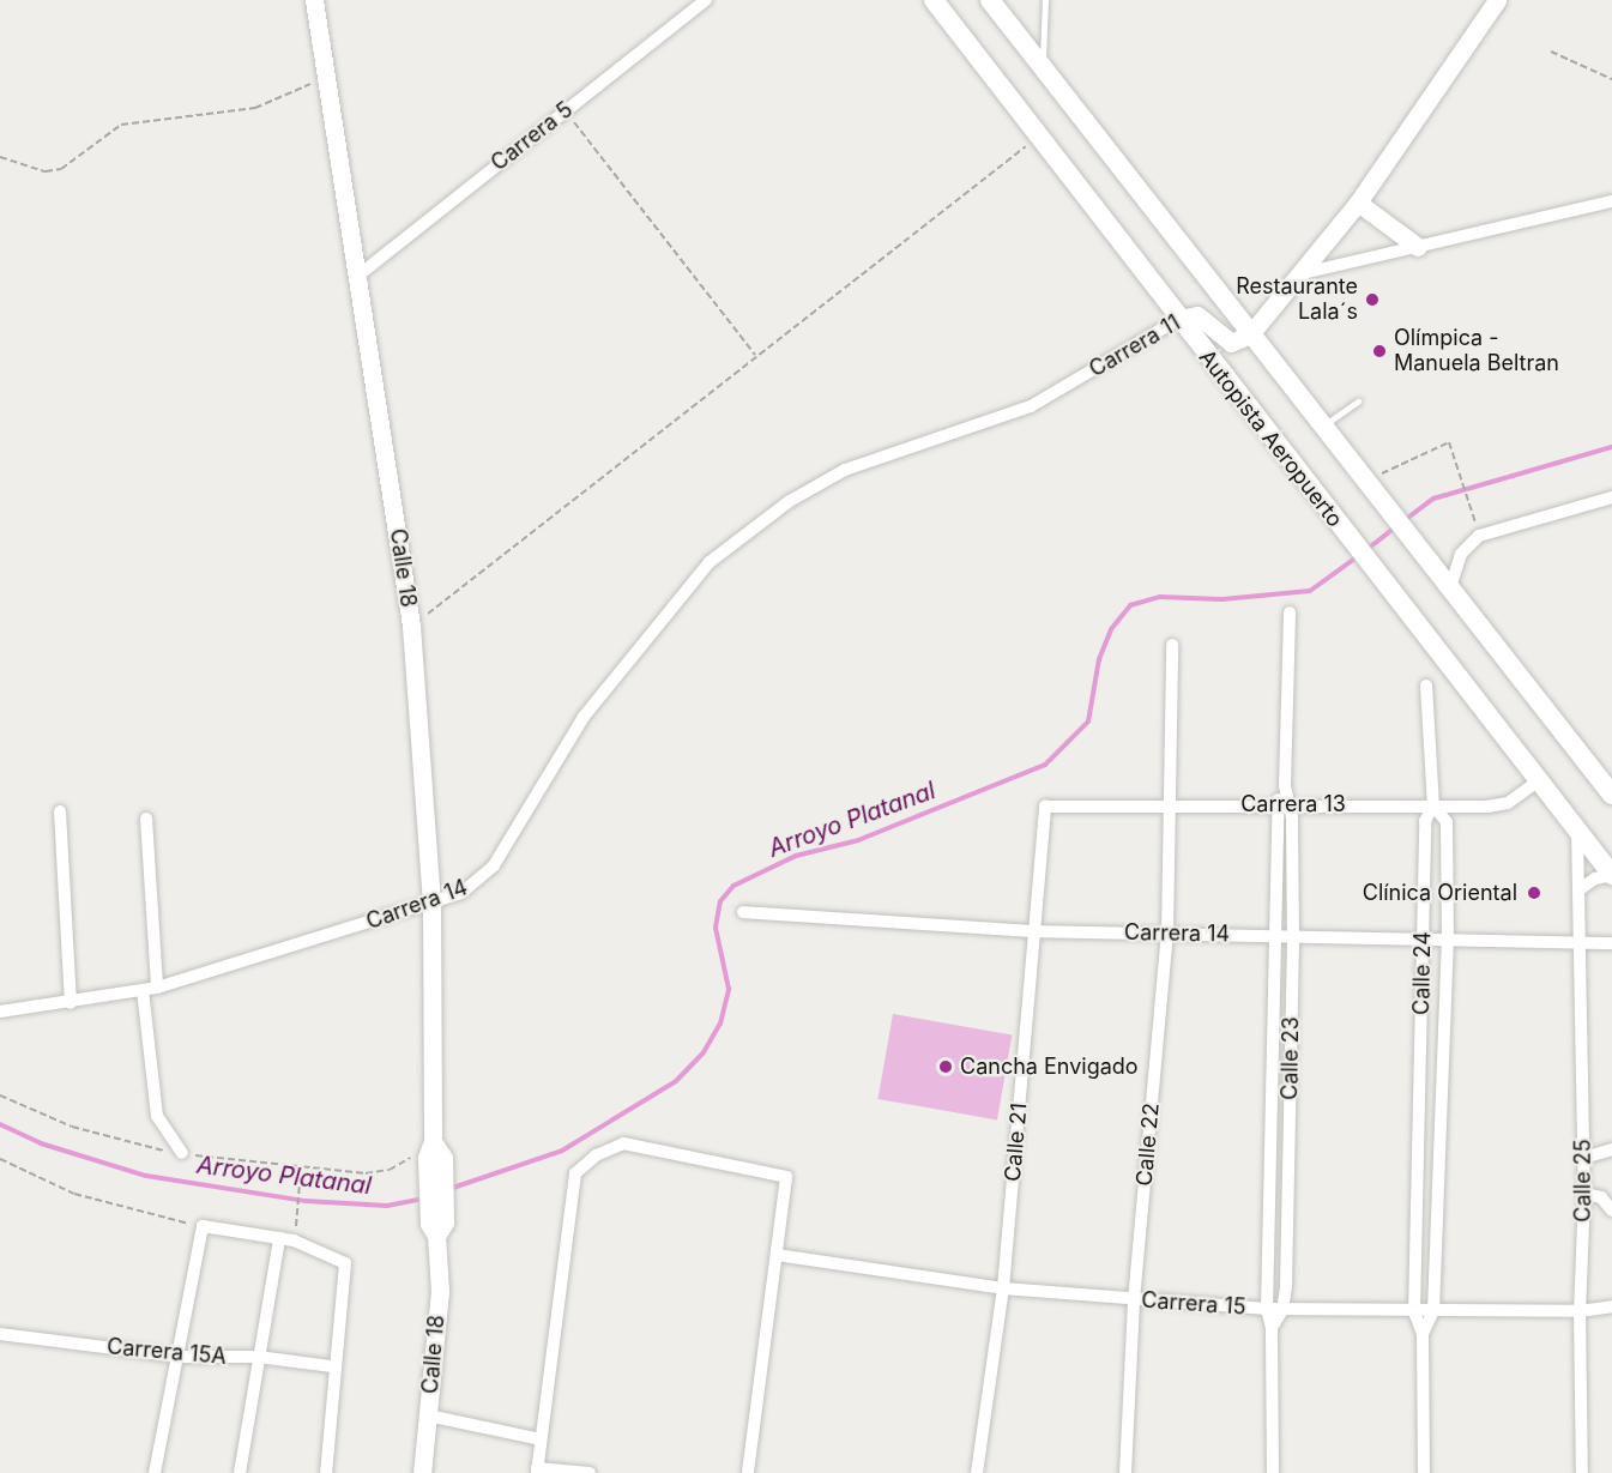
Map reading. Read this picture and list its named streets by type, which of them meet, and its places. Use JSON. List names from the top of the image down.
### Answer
{
  "streets": {
    "highway": ["Autopista Aeropuerto"],
    "main road": ["Carrera 11", "Calle 18"],
    "street": [
      "Carrera 5",
      "Carrera 13",
      "Carrera 14",
      "Calle 24",
      "Calle 23",
      "Calle 21",
      "Calle 22",
      "Calle 25",
      "Carrera 15",
      "Carrera 15A"
    ]
  },
  "crossings": [
    ["Carrera 5", "Calle 18"],
    ["Carrera 11", "Autopista Aeropuerto"],
    ["Carrera 11", "Carrera 14"],
    ["Autopista Aeropuerto", "Carrera 13"],
    ["Autopista Aeropuerto", "Calle 25"],
    ["Calle 18", "Carrera 14"],
    ["Carrera 13", "Calle 24"],
    ["Carrera 13", "Calle 23"],
    ["Carrera 13", "Calle 21"],
    ["Carrera 13", "Calle 22"],
    ["Carrera 14", "Calle 24"],
    ["Carrera 14", "Calle 23"],
    ["Carrera 14", "Calle 21"],
    ["Carrera 14", "Calle 22"],
    ["Carrera 14", "Calle 25"],
    ["Calle 24", "Carrera 15"],
    ["Calle 23", "Carrera 15"],
    ["Calle 21", "Carrera 15"],
    ["Calle 22", "Carrera 15"],
    ["Calle 25", "Carrera 15"]
  ],
  "water": ["Arroyo Platanal"],
  "places": [
    "Restaurante Lala´s",
    "Olímpica - Manuela Beltran",
    "Clínica Oriental",
    "Cancha Envigado"
  ]
}
